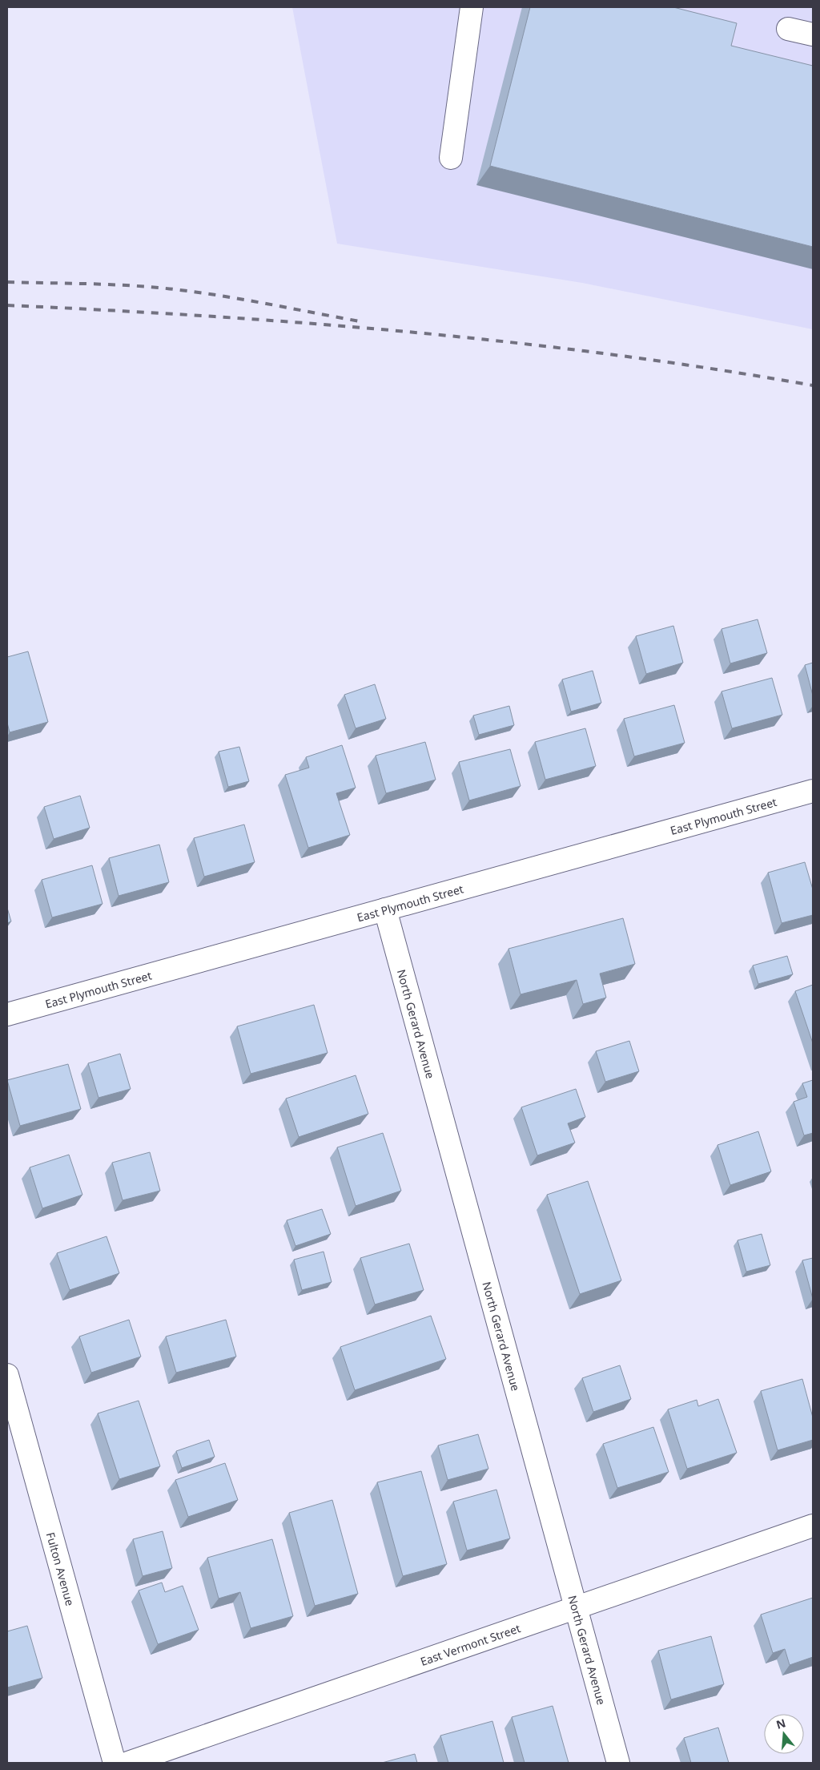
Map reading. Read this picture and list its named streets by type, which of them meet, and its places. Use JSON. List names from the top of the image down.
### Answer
{
  "streets": {
    "street": [
      "East Plymouth Street",
      "North Gerard Avenue",
      "Fulton Avenue",
      "East Vermont Street"
    ]
  },
  "crossings": [
    ["East Plymouth Street", "North Gerard Avenue"],
    ["North Gerard Avenue", "East Vermont Street"]
  ],
  "north": "top"
}
